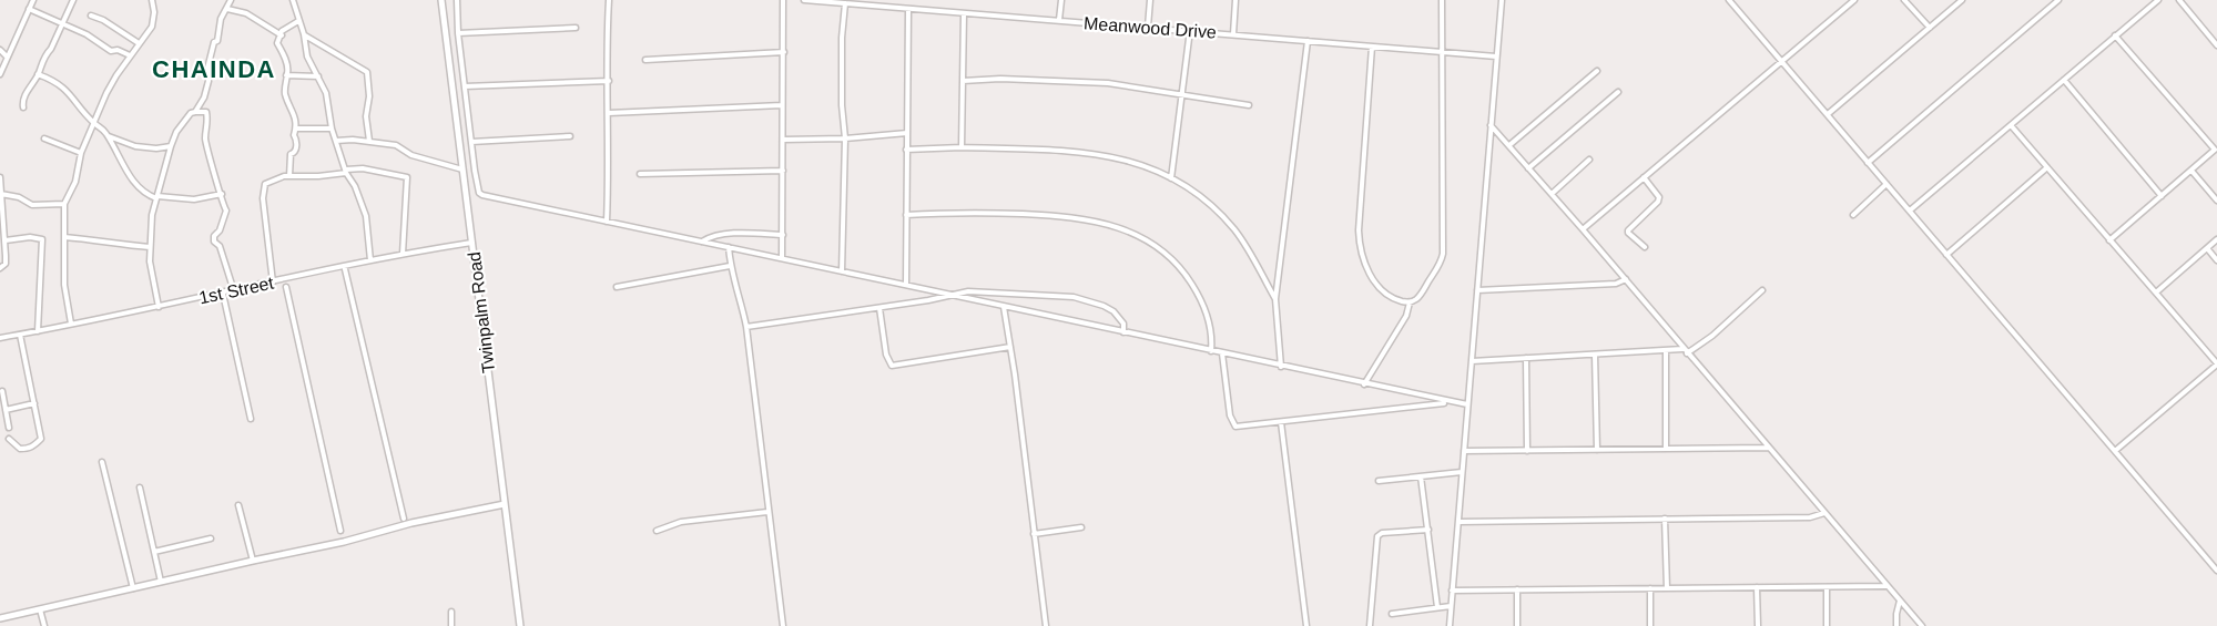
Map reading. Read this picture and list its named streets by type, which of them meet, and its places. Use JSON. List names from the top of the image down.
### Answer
{
  "streets": {
    "main road": ["Twinpalm Road"],
    "street": ["Meanwood Drive", "1st Street"]
  },
  "crossings": [
    ["1st Street", "Twinpalm Road"]
  ],
  "districts": ["CHAINDA"]
}
